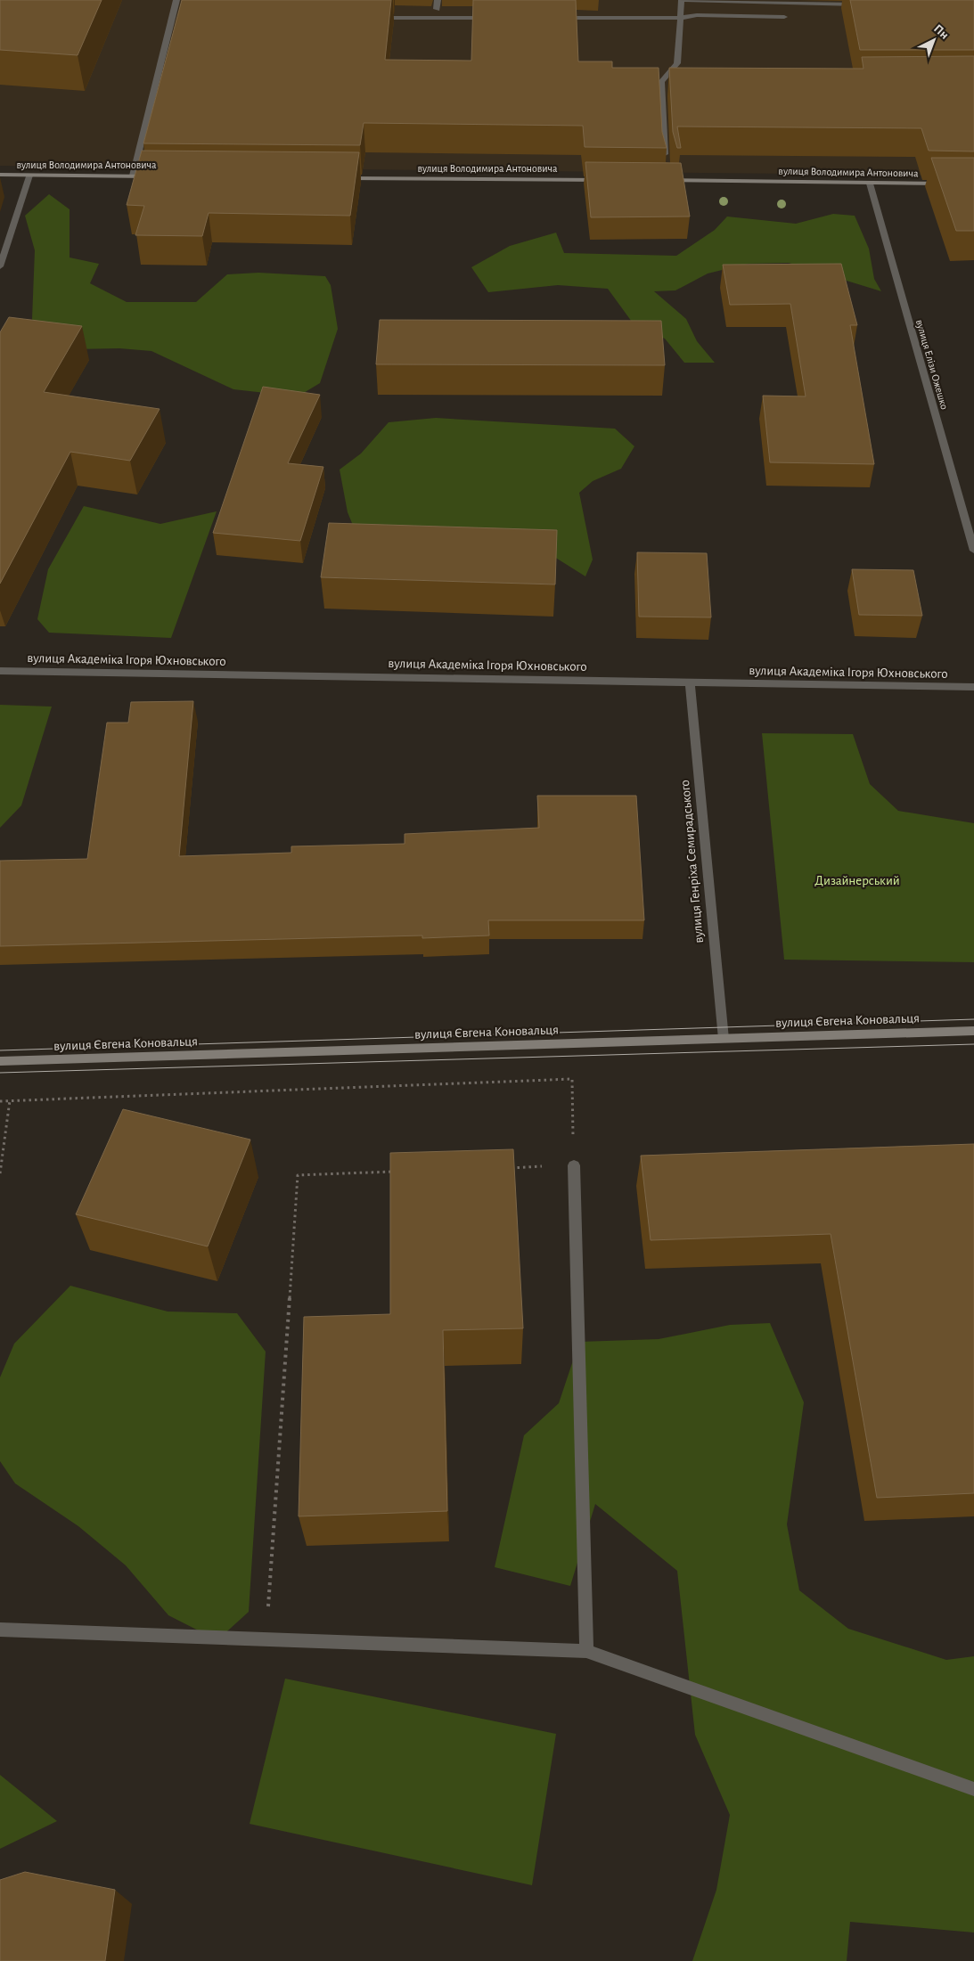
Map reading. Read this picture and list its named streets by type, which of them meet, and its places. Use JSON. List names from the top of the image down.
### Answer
{
  "streets": {
    "main road": ["вулиця Володимира Антоновича", "вулиця Євгена Коновальця"],
    "street": ["вулиця Елізи Ожешко", "вулиця Академіка Ігоря Юхновського", "вулиця Генріха Семирадського"]
  },
  "crossings": [
    ["вулиця Володимира Антоновича", "вулиця Елізи Ожешко"],
    ["вулиця Академіка Ігоря Юхновського", "вулиця Генріха Семирадського"],
    ["вулиця Генріха Семирадського", "вулиця Євгена Коновальця"]
  ],
  "parks": ["Дизайнерський"],
  "north": "top right"
}
